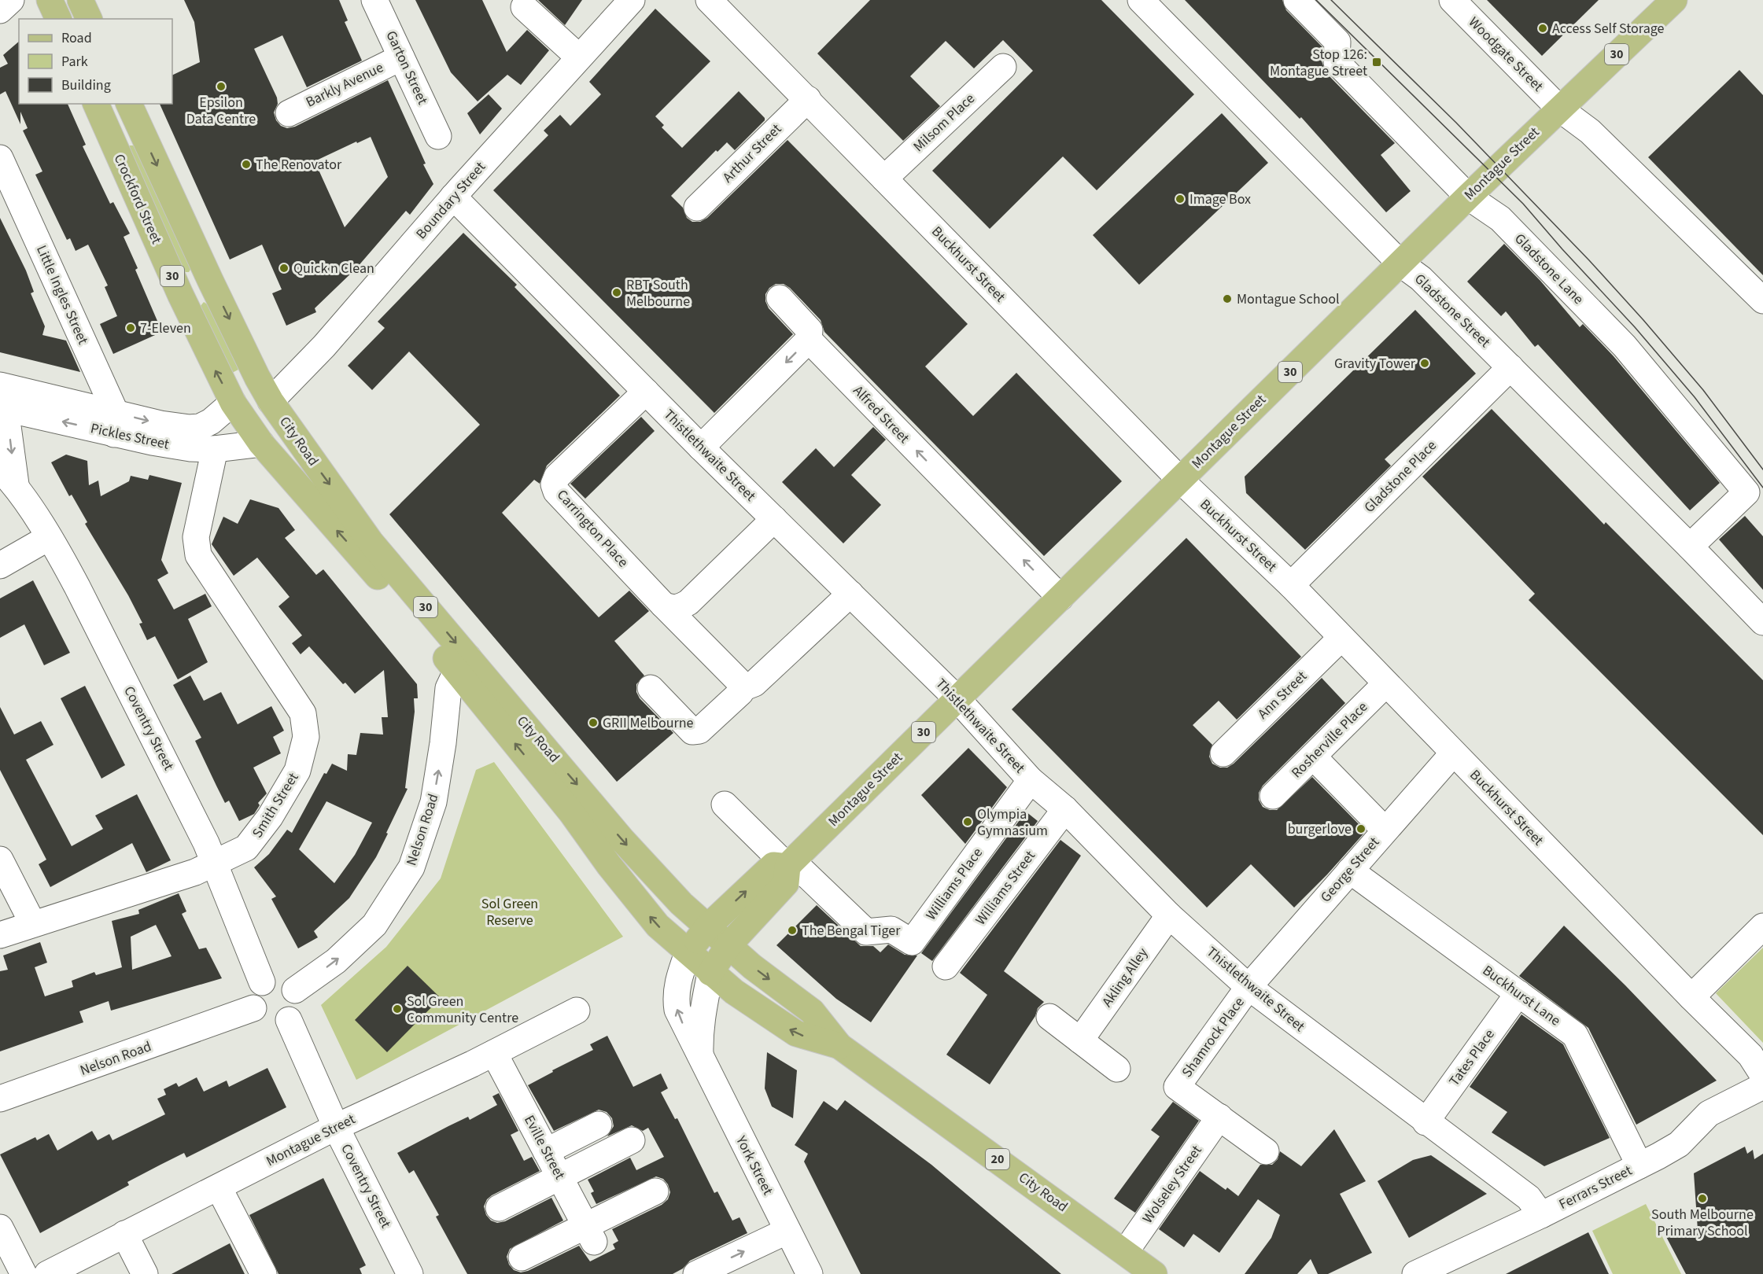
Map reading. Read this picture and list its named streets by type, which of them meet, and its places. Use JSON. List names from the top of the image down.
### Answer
{
  "streets": {
    "main road": [
      "30",
      "Montague Street",
      "Crockford Street",
      "City Road",
      "20"
    ],
    "street": [
      "Woodgate Street",
      "Garton Street",
      "Barkly Avenue",
      "Milsom Place",
      "Arthur Street",
      "Boundary Street",
      "Buckhurst Street",
      "Gladstone Lane",
      "Little Ingles Street",
      "Gladstone Street",
      "Alfred Street",
      "Pickles Street",
      "Thistlethwaite Street",
      "Gladstone Place",
      "Carrington Place",
      "Ann Street",
      "Coventry Street",
      "Rosherville Place",
      "Smith Street",
      "Nelson Road",
      "George Street",
      "Williams Place",
      "Williams Street",
      "Akling Alley",
      "Buckhurst Lane",
      "Shamrock Place",
      "Tates Place",
      "Eville Street",
      "York Street",
      "Wolseley Street",
      "Ferrars Street"
    ]
  },
  "crossings": [
    ["Woodgate Street", "Montague Street"],
    ["30", "Boundary Street"],
    ["30", "City Road"],
    ["Garton Street", "Barkly Avenue"],
    ["Milsom Place", "Buckhurst Street"],
    ["Arthur Street", "Buckhurst Street"],
    ["Montague Street", "Buckhurst Street"],
    ["Montague Street", "Gladstone Lane"],
    ["Montague Street", "Gladstone Street"],
    ["Montague Street", "Alfred Street"],
    ["Montague Street", "City Road"],
    ["Montague Street", "Thistlethwaite Street"],
    ["Montague Street", "Coventry Street"],
    ["Montague Street", "Williams Place"],
    ["Montague Street", "Eville Street"],
    ["Montague Street", "York Street"],
    ["Crockford Street", "Pickles Street"],
    ["Crockford Street", "City Road"],
    ["Boundary Street", "City Road"],
    ["Boundary Street", "Thistlethwaite Street"],
    ["Buckhurst Street", "Gladstone Place"],
    ["Buckhurst Street", "Ann Street"],
    ["Buckhurst Street", "Rosherville Place"],
    ["Buckhurst Street", "George Street"],
    ["Gladstone Lane", "Gladstone Street"],
    ["Little Ingles Street", "Pickles Street"],
    ["Gladstone Street", "Gladstone Place"],
    ["Pickles Street", "City Road"],
    ["Pickles Street", "Coventry Street"],
    ["Pickles Street", "Smith Street"],
    ["City Road", "Nelson Road"],
    ["City Road", "York Street"],
    ["City Road", "Wolseley Street"],
    ["Thistlethwaite Street", "Carrington Place"],
    ["Thistlethwaite Street", "George Street"],
    ["Thistlethwaite Street", "Williams Place"],
    ["Thistlethwaite Street", "Williams Street"],
    ["Thistlethwaite Street", "Akling Alley"],
    ["Thistlethwaite Street", "Shamrock Place"],
    ["Thistlethwaite Street", "Tates Place"],
    ["Thistlethwaite Street", "Ferrars Street"],
    ["Coventry Street", "Smith Street"],
    ["Coventry Street", "Nelson Road"],
    ["George Street", "Buckhurst Lane"],
    ["George Street", "Shamrock Place"],
    ["Buckhurst Lane", "Tates Place"],
    ["Buckhurst Lane", "Ferrars Street"],
    ["Shamrock Place", "Wolseley Street"]
  ],
  "one_way": ["Alfred Street", "Nelson Road"],
  "parks": ["Sol Green Reserve"],
  "places": {
    "other": [
      "Access Self Storage",
      "Epsilon Data Centre",
      "The Renovator",
      "Image Box",
      "Quick n Clean",
      "RBT South Melbourne",
      "Montague School",
      "7-Eleven",
      "Gravity Tower",
      "GRII Melbourne",
      "Olympia Gymnasium",
      "burgerlove",
      "The Bengal Tiger",
      "Sol Green Community Centre",
      "South Melbourne Primary School"
    ],
    "transit": ["Stop 126: Montague Street"]
  },
  "legend": ["Road", "Park", "Building"]
}
